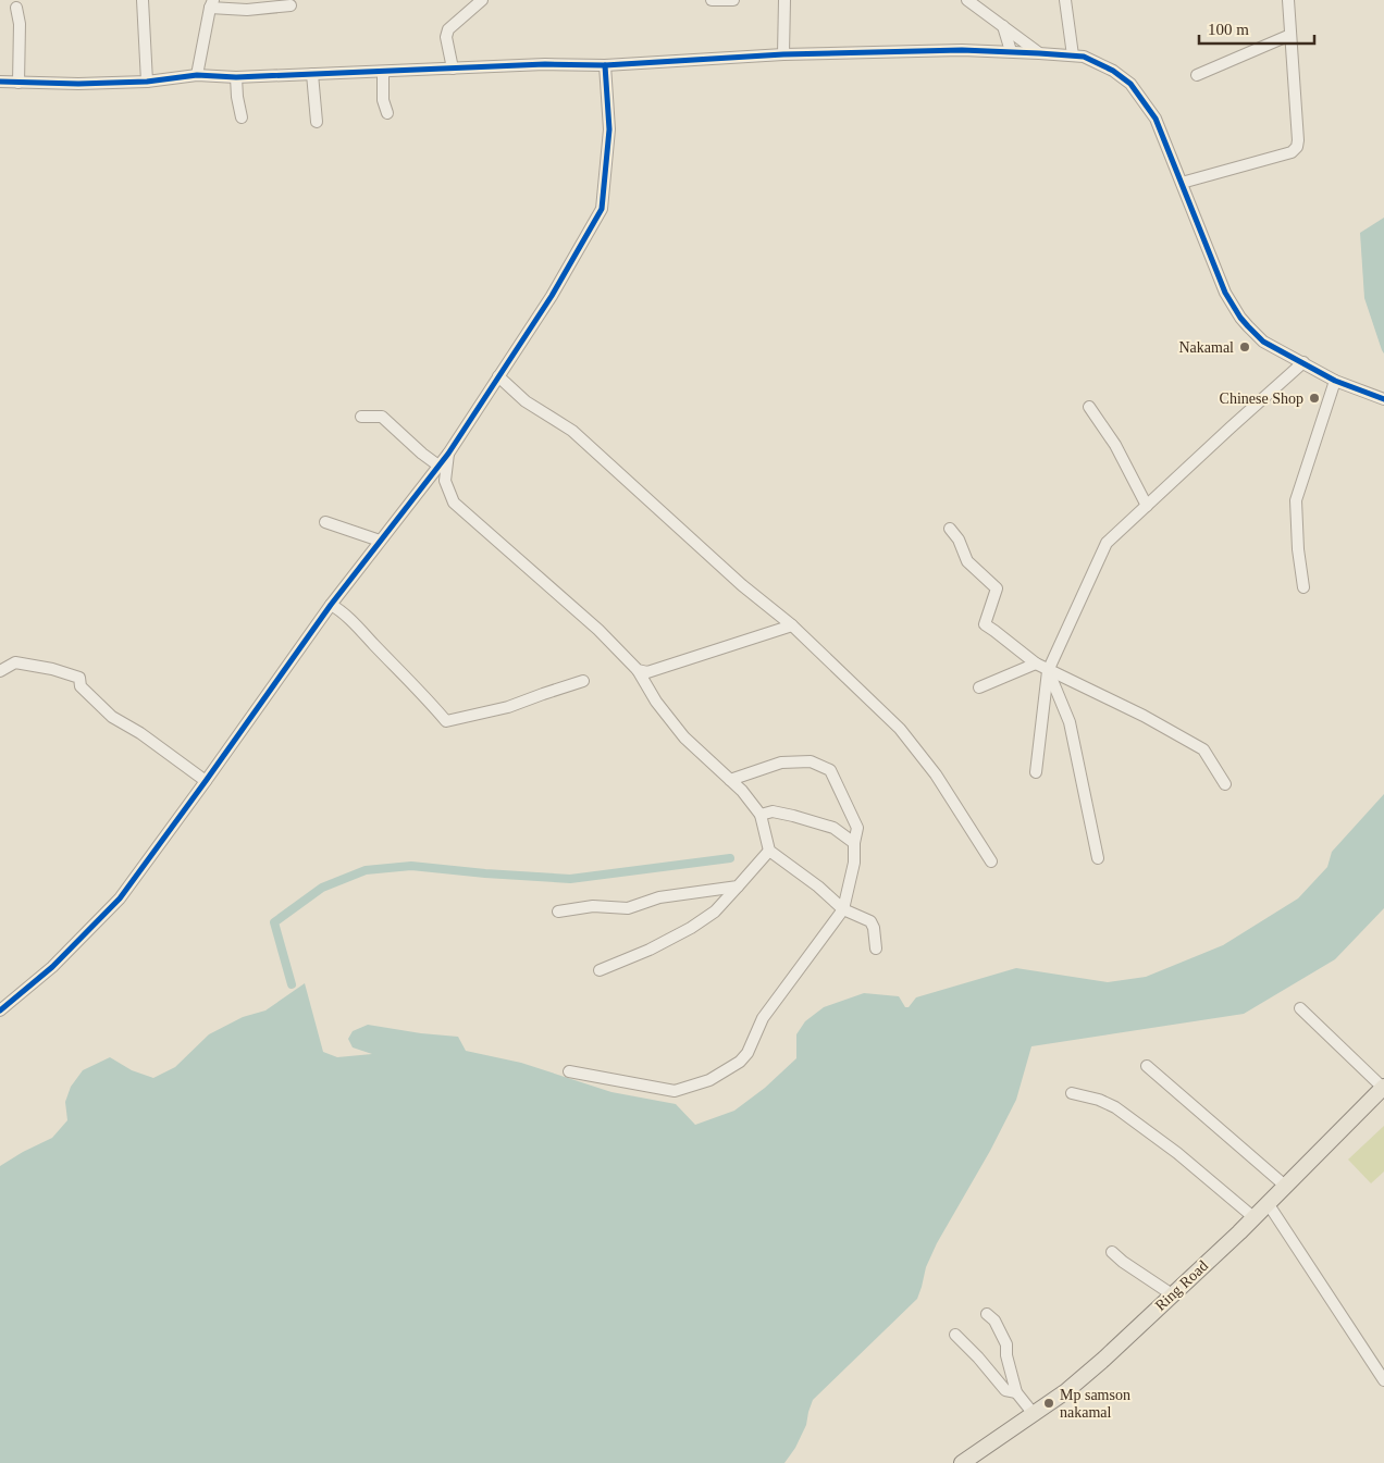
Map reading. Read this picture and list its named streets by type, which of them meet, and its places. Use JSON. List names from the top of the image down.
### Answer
{
  "streets": {
    "main road": ["Ring Road"]
  },
  "places": ["Nakamal", "Chinese Shop", "Mp samson nakamal"],
  "scale_bar": "100 m"
}
